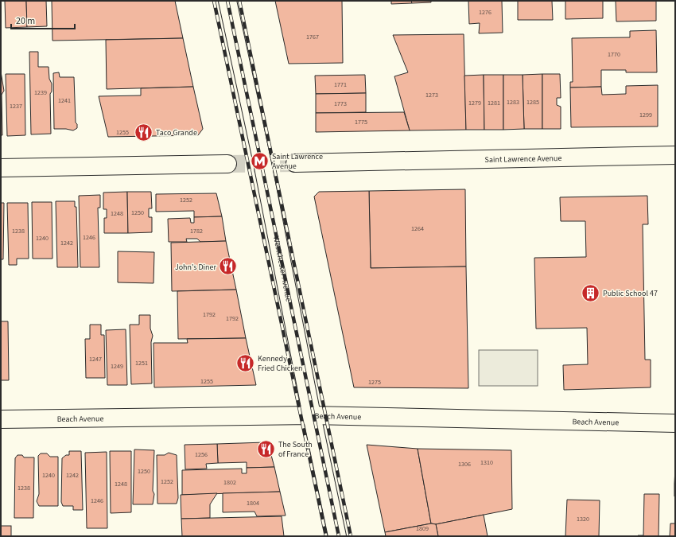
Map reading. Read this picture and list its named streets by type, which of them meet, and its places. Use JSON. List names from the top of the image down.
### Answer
{
  "streets": {
    "street": ["Saint Lawrence Avenue", "Westchester Avenue", "Beach Avenue"]
  },
  "crossings": [
    ["Westchester Avenue", "Beach Avenue"]
  ],
  "places": {
    "restaurant": [
      "Taco Grande",
      "John's Diner",
      "Kennedy Fried Chicken",
      "The South of France"
    ],
    "metro station": ["Saint Lawrence Avenue"],
    "building": ["Public School 47"]
  },
  "house_numbers": [
    "1276",
    "1767",
    "1770",
    "1771",
    "1239",
    "1273",
    "1241",
    "1283",
    "1285",
    "1279",
    "1281",
    "1773",
    "1237",
    "1299",
    "1775",
    "1255",
    "1252",
    "1250",
    "1248",
    "1264",
    "1238",
    "1782",
    "1246",
    "1240",
    "1242",
    "1792",
    "1792",
    "1247",
    "1251",
    "1249",
    "1255",
    "1275",
    "1256",
    "1310",
    "1306",
    "1250",
    "1240",
    "1242",
    "1252",
    "1802",
    "1248",
    "1238",
    "1246",
    "1804",
    "1320",
    "1809"
  ],
  "scale_bar": "20 m"
}
